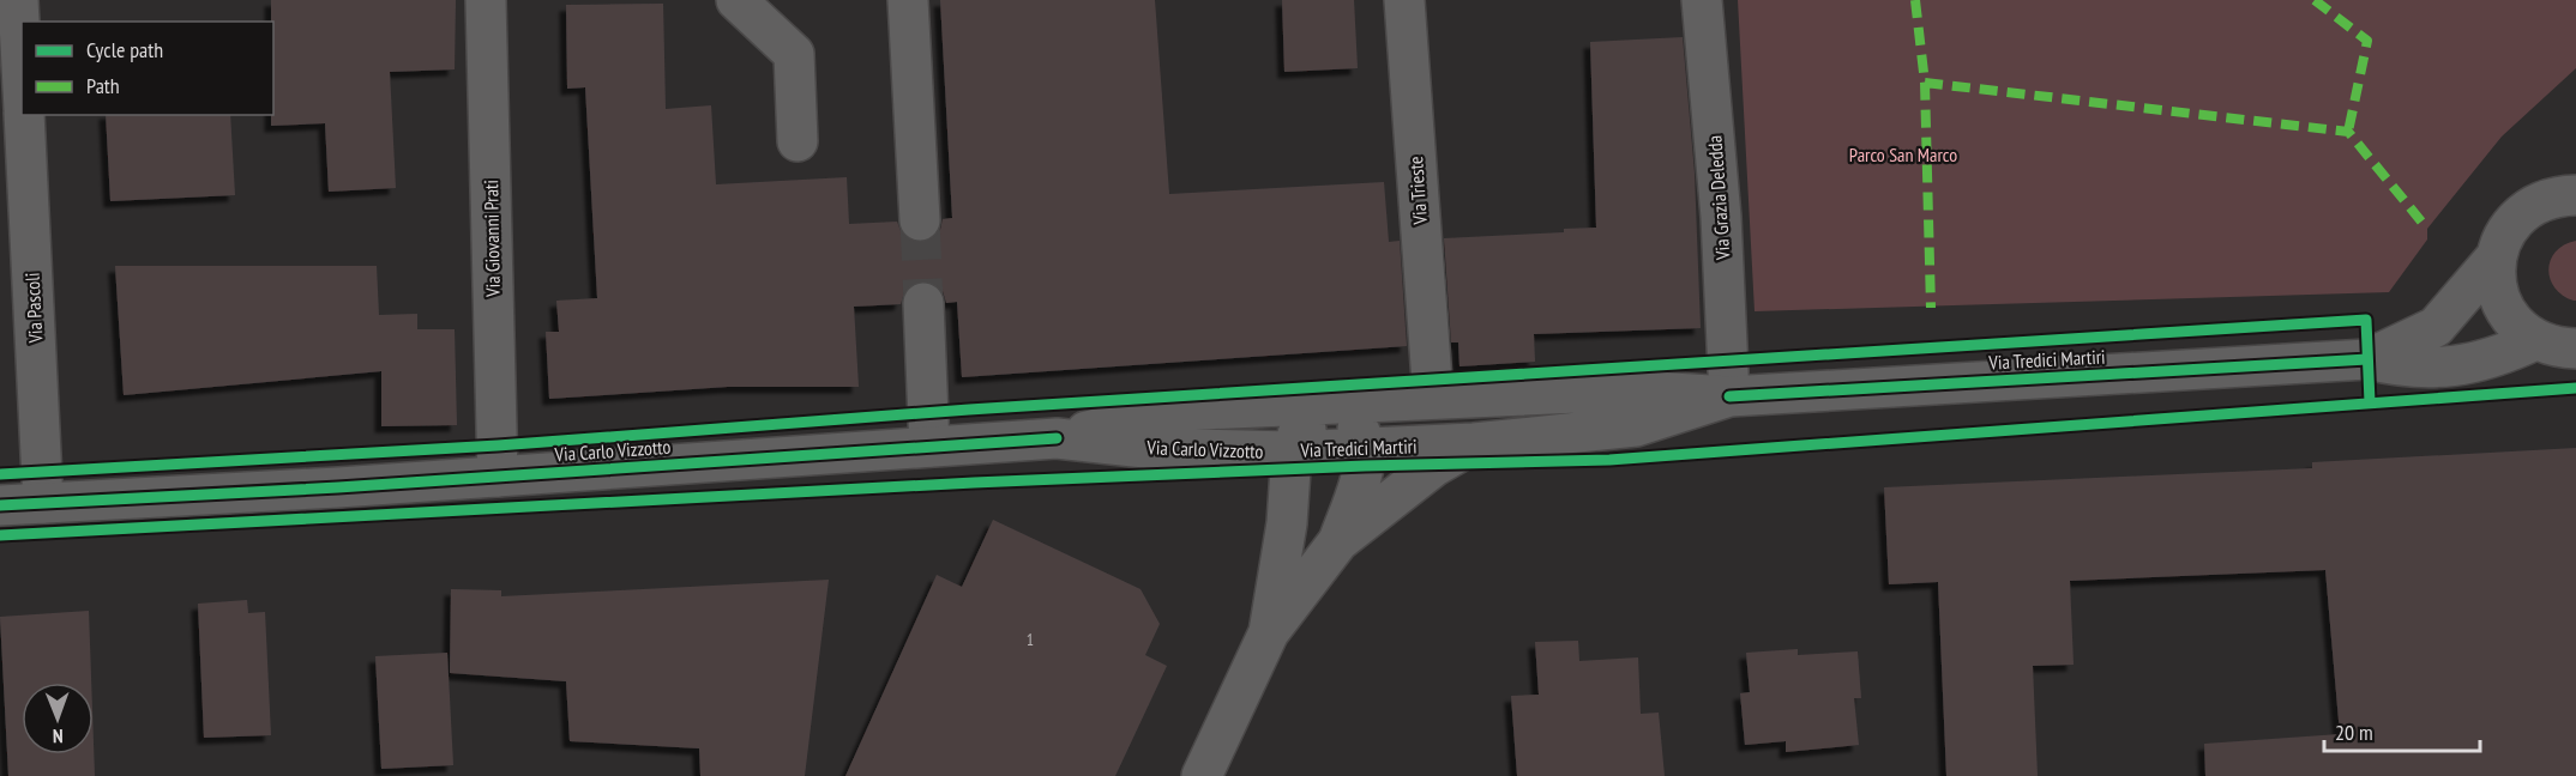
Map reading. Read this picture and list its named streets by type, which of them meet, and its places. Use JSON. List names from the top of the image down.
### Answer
{
  "streets": {
    "street": [
      "Via Trieste",
      "Via Grazia Deledda",
      "Via Giovanni Prati",
      "Via Pascoli",
      "Via Tredici Martiri",
      "Via Carlo Vizzotto"
    ]
  },
  "crossings": [
    ["Via Grazia Deledda", "Via Tredici Martiri"],
    ["Via Giovanni Prati", "Via Carlo Vizzotto"],
    ["Via Pascoli", "Via Carlo Vizzotto"],
    ["Via Tredici Martiri", "Via Carlo Vizzotto"]
  ],
  "parks": ["Parco San Marco"],
  "house_numbers": ["1"],
  "legend": ["Cycle path", "Path"],
  "scale_bar": "20 m",
  "north": "bottom"
}
